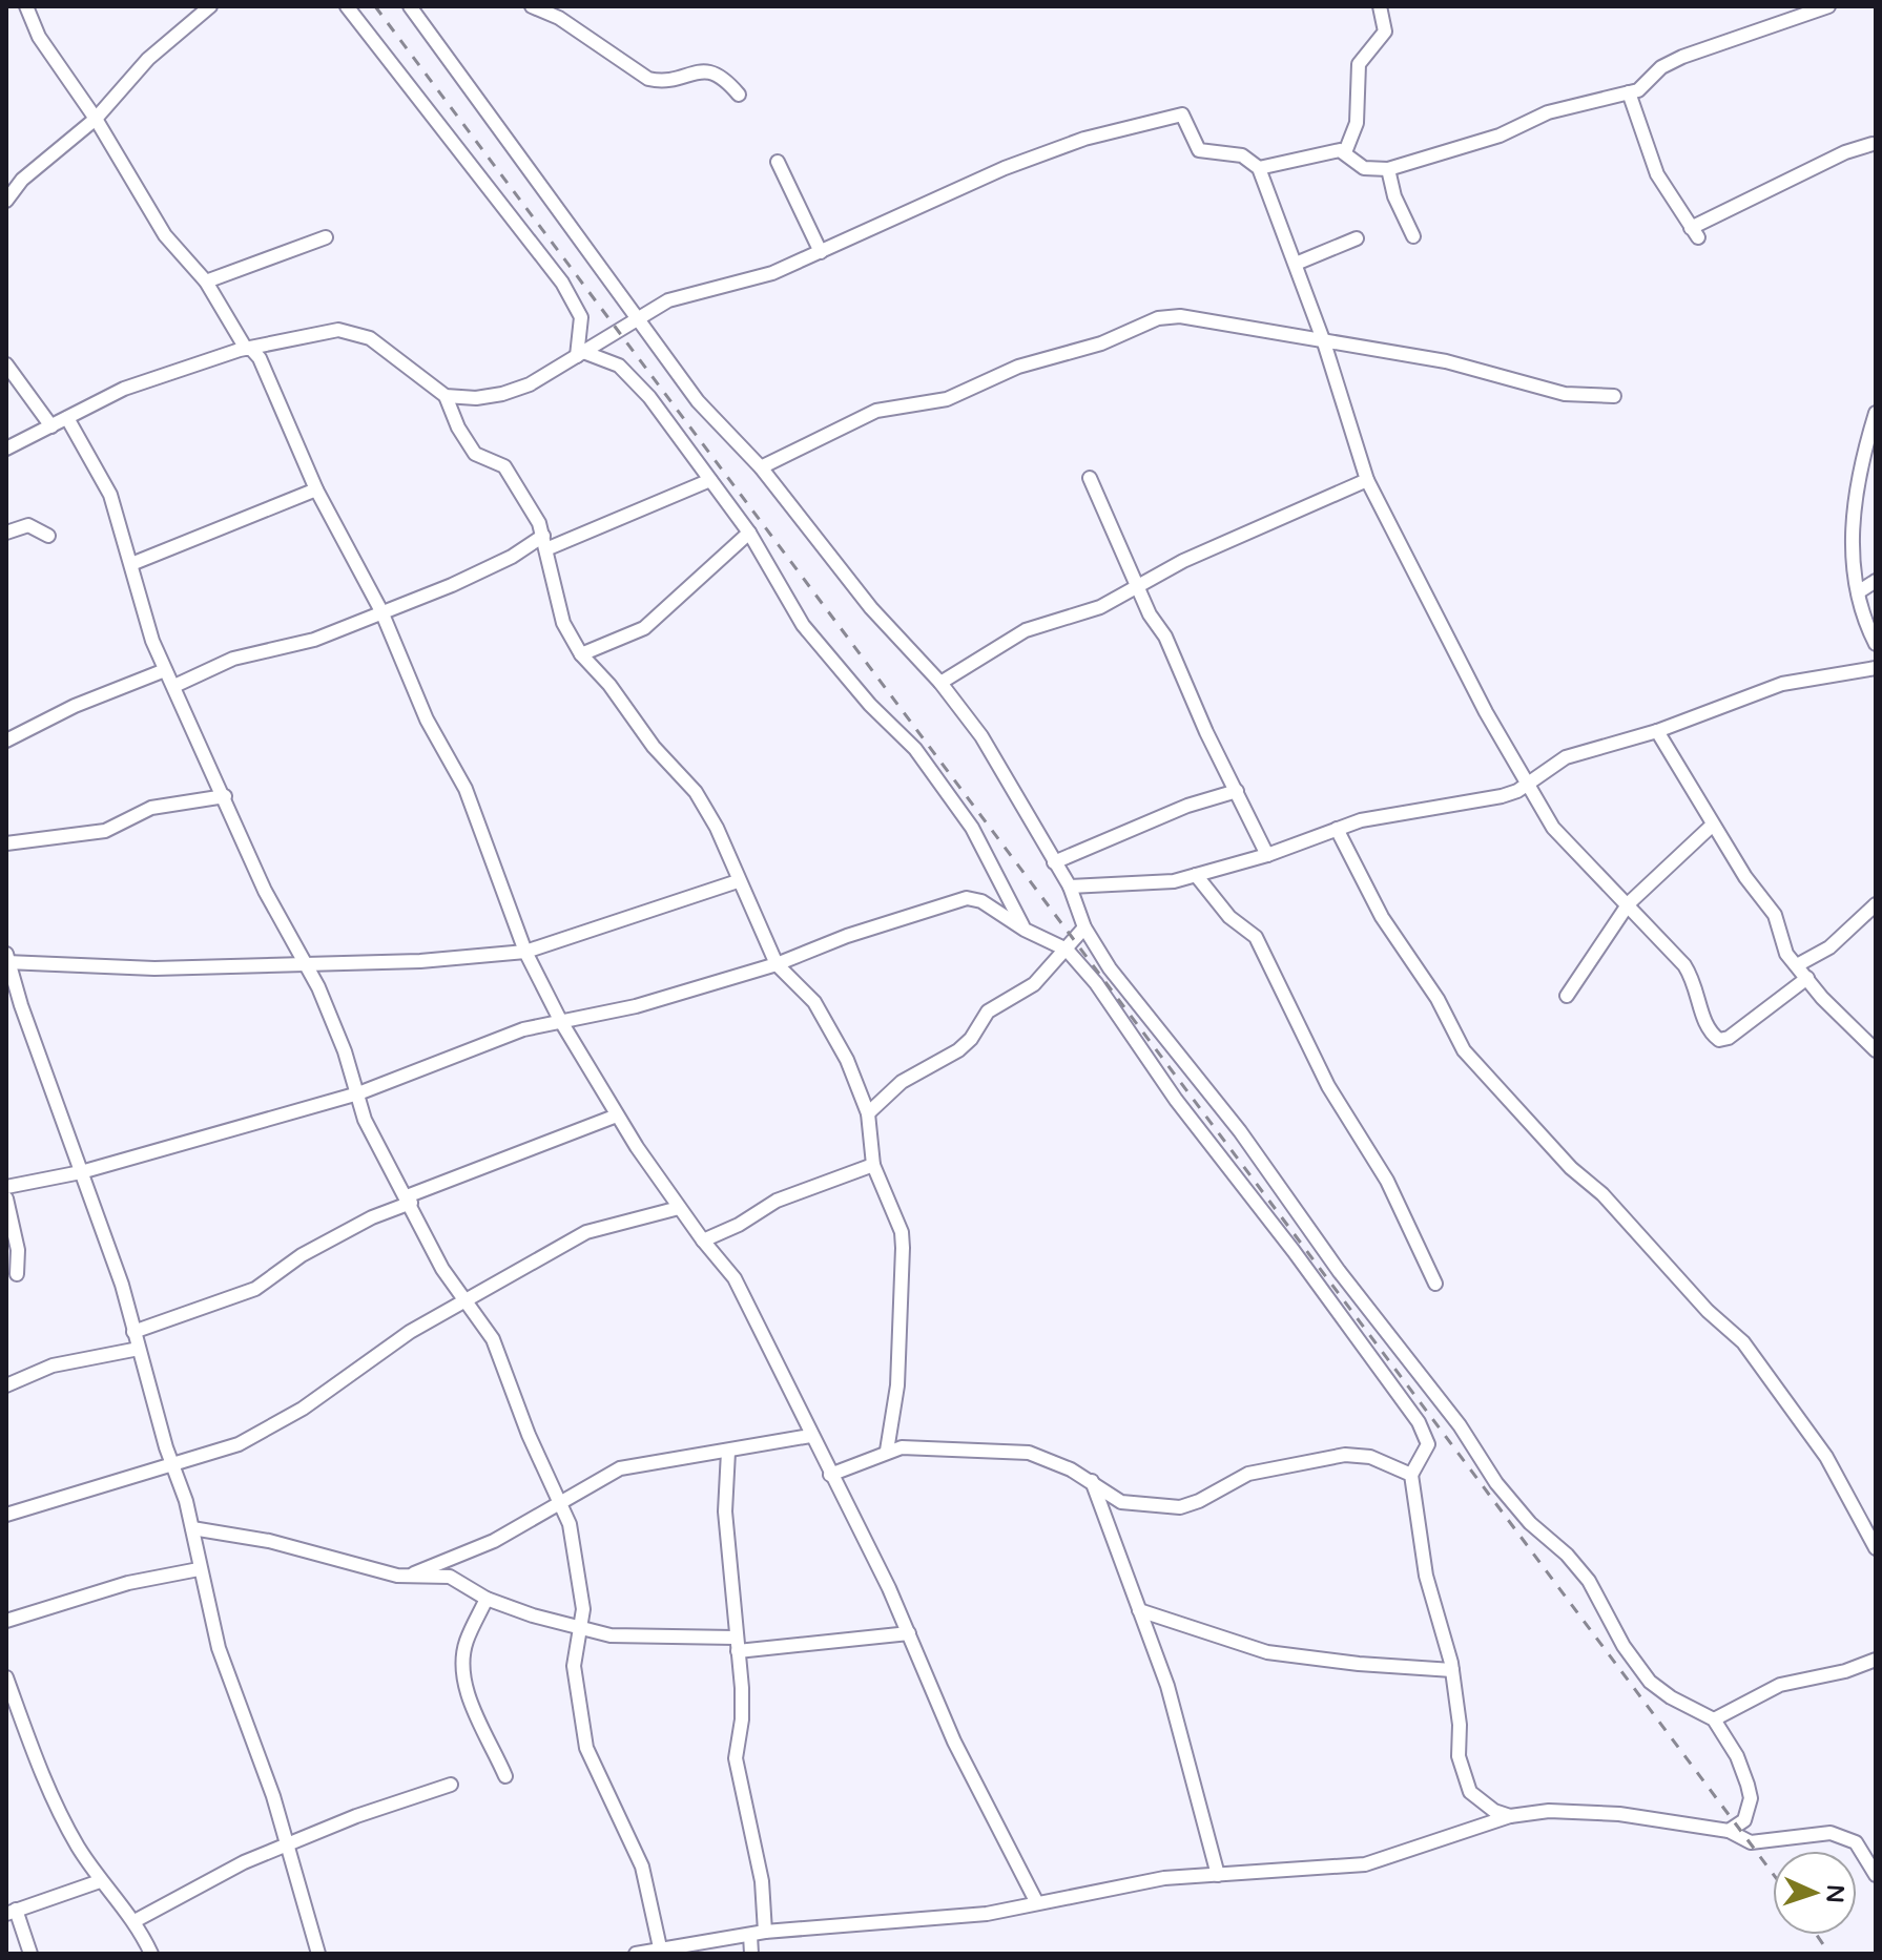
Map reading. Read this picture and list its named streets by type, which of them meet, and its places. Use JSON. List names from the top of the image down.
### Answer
{
  "north": "right"
}
